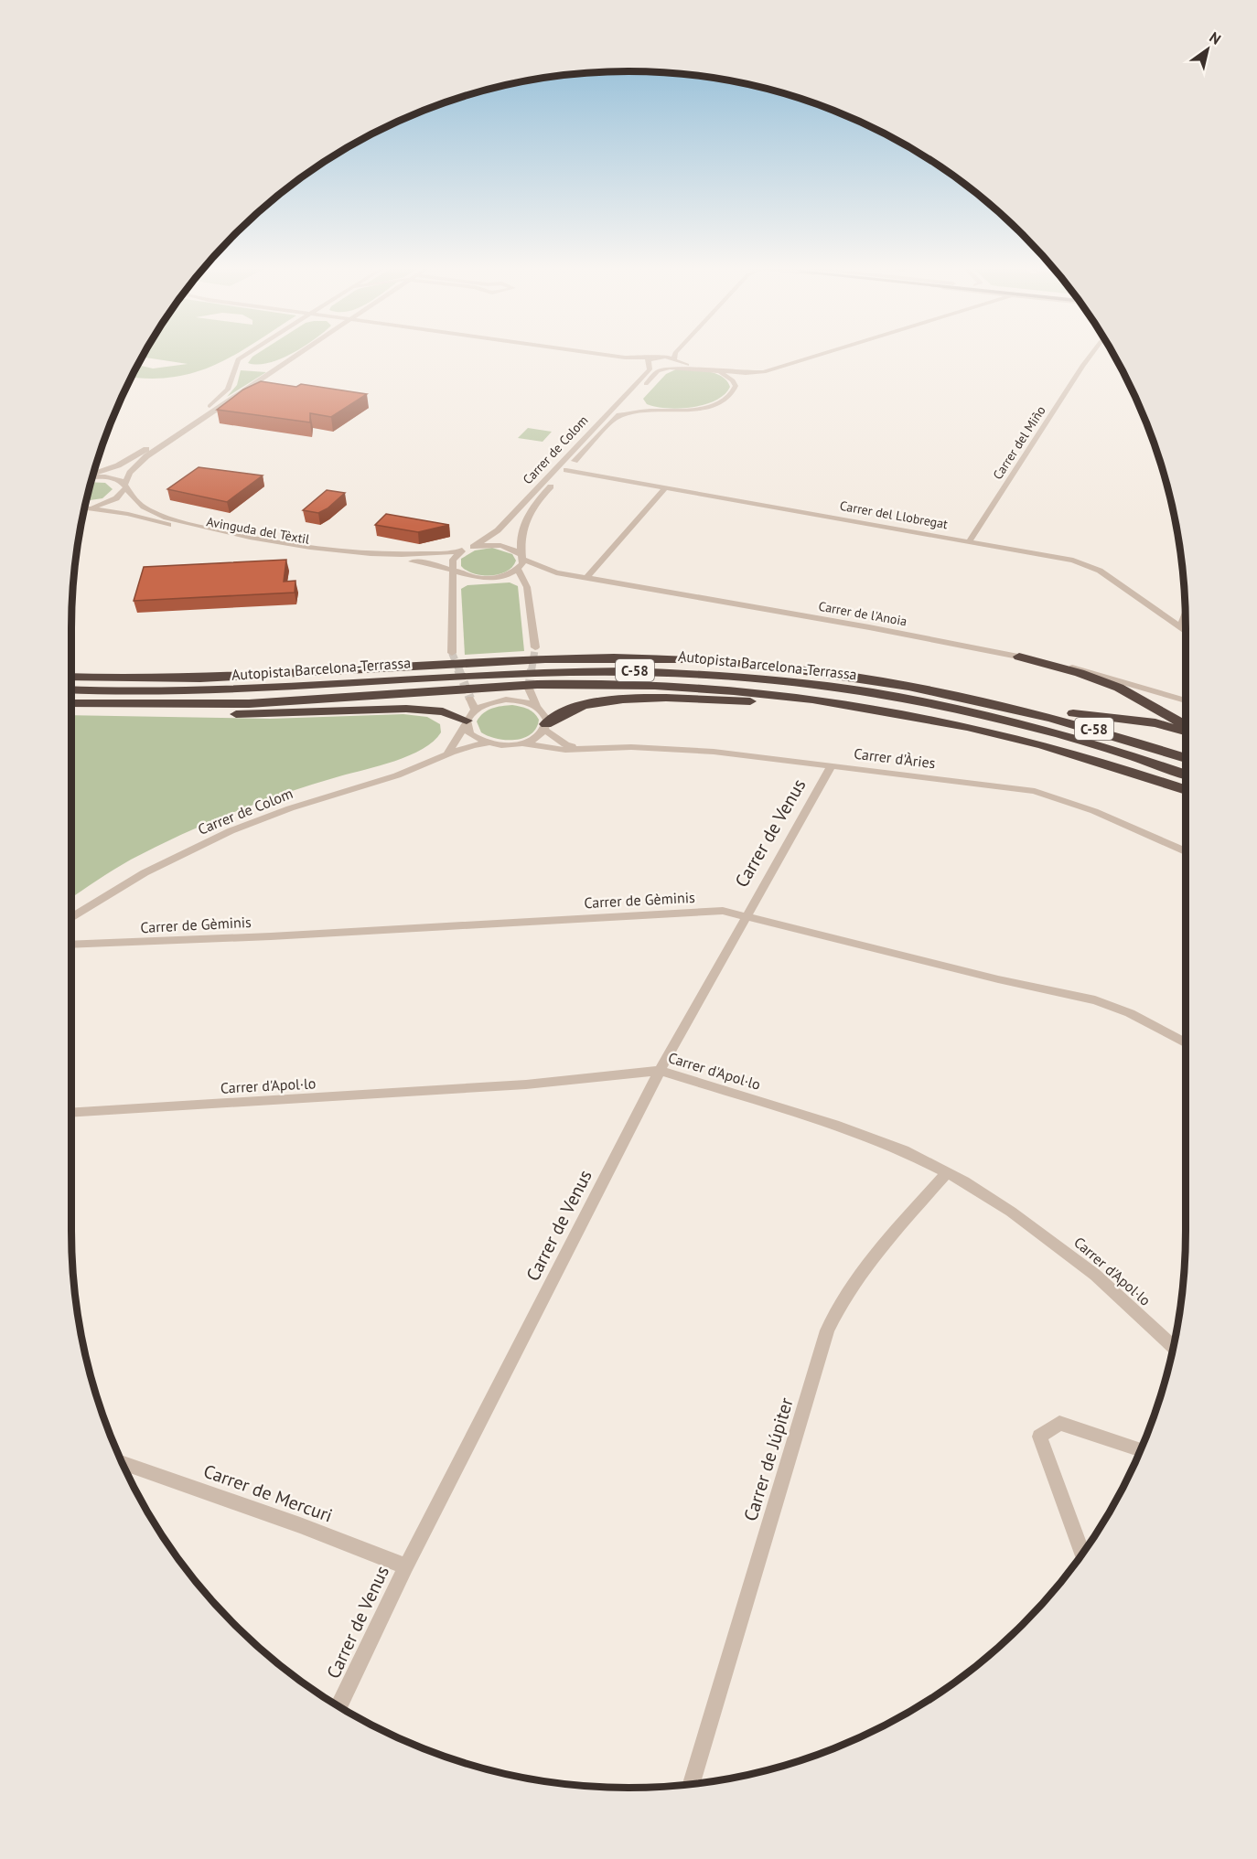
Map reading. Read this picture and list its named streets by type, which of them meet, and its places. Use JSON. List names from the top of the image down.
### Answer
{
  "streets": {
    "highway": ["Autopista Barcelona-Terrassa", "C-58"],
    "street": [
      "Carrer del Miño",
      "Carrer de Colom",
      "Carrer del Llobregat",
      "Avinguda del Tèxtil",
      "Carrer de l'Anoia",
      "Carrer d'Àries",
      "Carrer de Venus",
      "Carrer de Gèminis",
      "Carrer d'Apol·lo",
      "Carrer de Júpiter",
      "Carrer de Mercuri"
    ]
  },
  "crossings": [
    ["Carrer del Miño", "Carrer del Llobregat"],
    ["Carrer de Colom", "Carrer del Llobregat"],
    ["Carrer de Colom", "Avinguda del Tèxtil"],
    ["Carrer de Colom", "Carrer de l'Anoia"],
    ["Carrer de Colom", "Carrer d'Àries"],
    ["Avinguda del Tèxtil", "Carrer de l'Anoia"],
    ["Carrer d'Àries", "Carrer de Venus"],
    ["Carrer de Venus", "Carrer de Gèminis"],
    ["Carrer de Venus", "Carrer d'Apol·lo"],
    ["Carrer de Venus", "Carrer de Mercuri"],
    ["Carrer d'Apol·lo", "Carrer de Júpiter"]
  ],
  "north": "top right"
}
